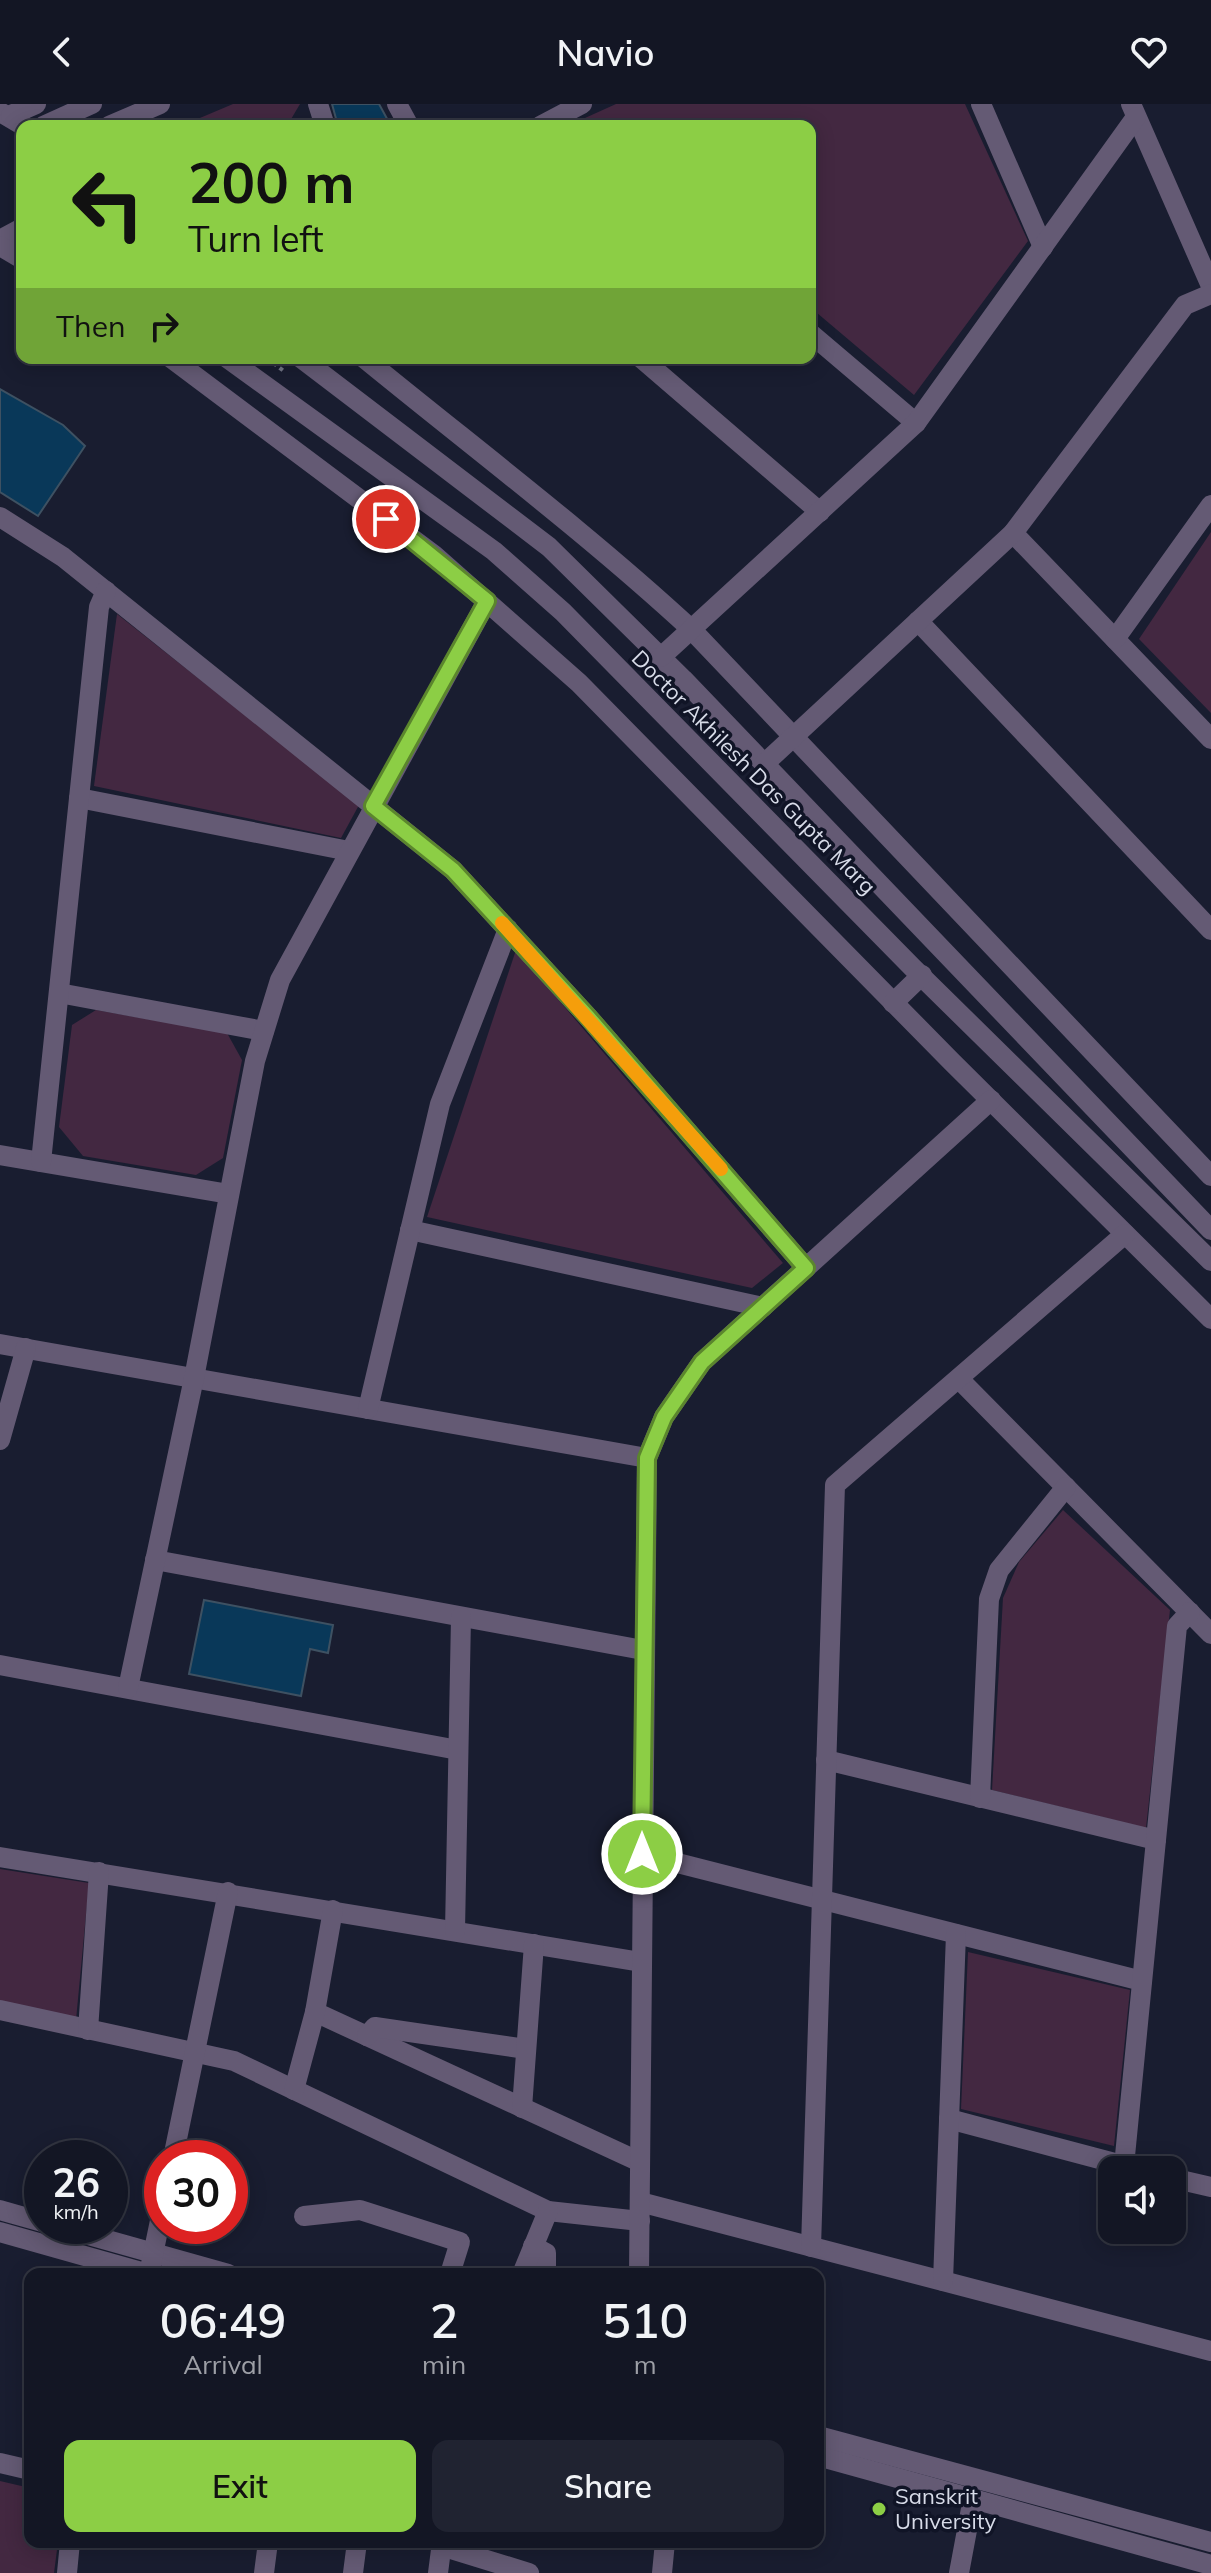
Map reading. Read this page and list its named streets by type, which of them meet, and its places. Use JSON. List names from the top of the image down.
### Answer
{
  "streets": {
    "street": ["Doctor Akhilesh Das Gupta Marg"]
  },
  "places": ["Sanskrit University"],
  "page": {
    "header": "Navio",
    "turn": ["200 m", "Turn left"],
    "then": "Then",
    "speed": "26 km/h",
    "limit": "30",
    "eta": [
      "06:49",
      "Arrival",
      "2",
      "min",
      "510",
      "m"
    ],
    "buttons": ["Exit", "Share"]
  }
}
